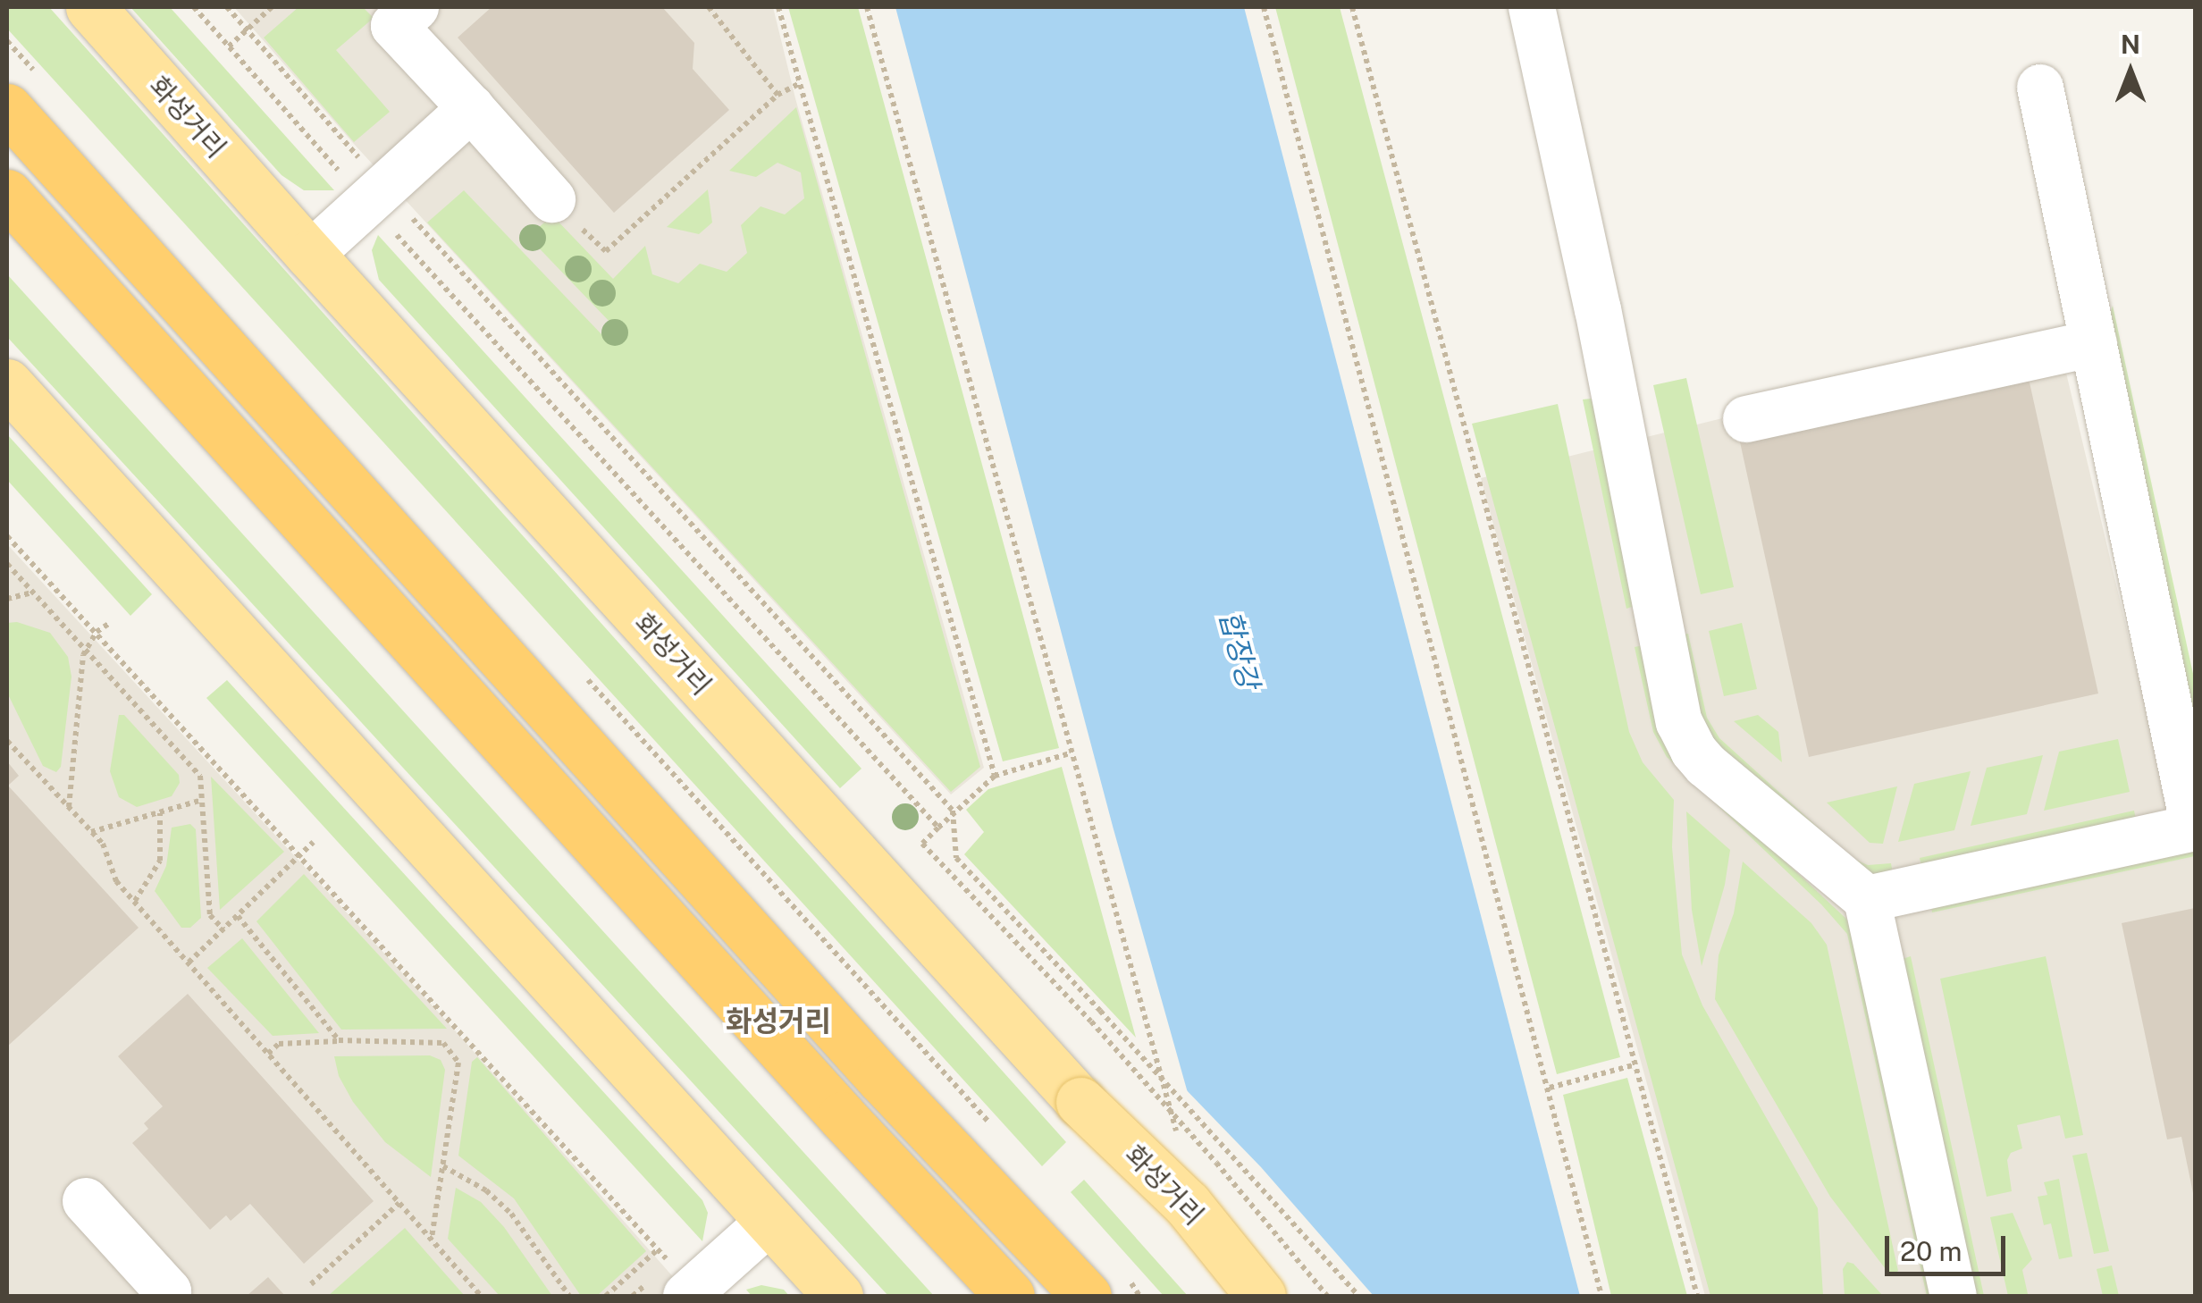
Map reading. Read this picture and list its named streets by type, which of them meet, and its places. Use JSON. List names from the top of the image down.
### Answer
{
  "streets": {
    "main road": ["화성거리"]
  },
  "districts": ["화성거리"],
  "water": ["합장강"],
  "scale_bar": "20 m",
  "north": "top"
}
